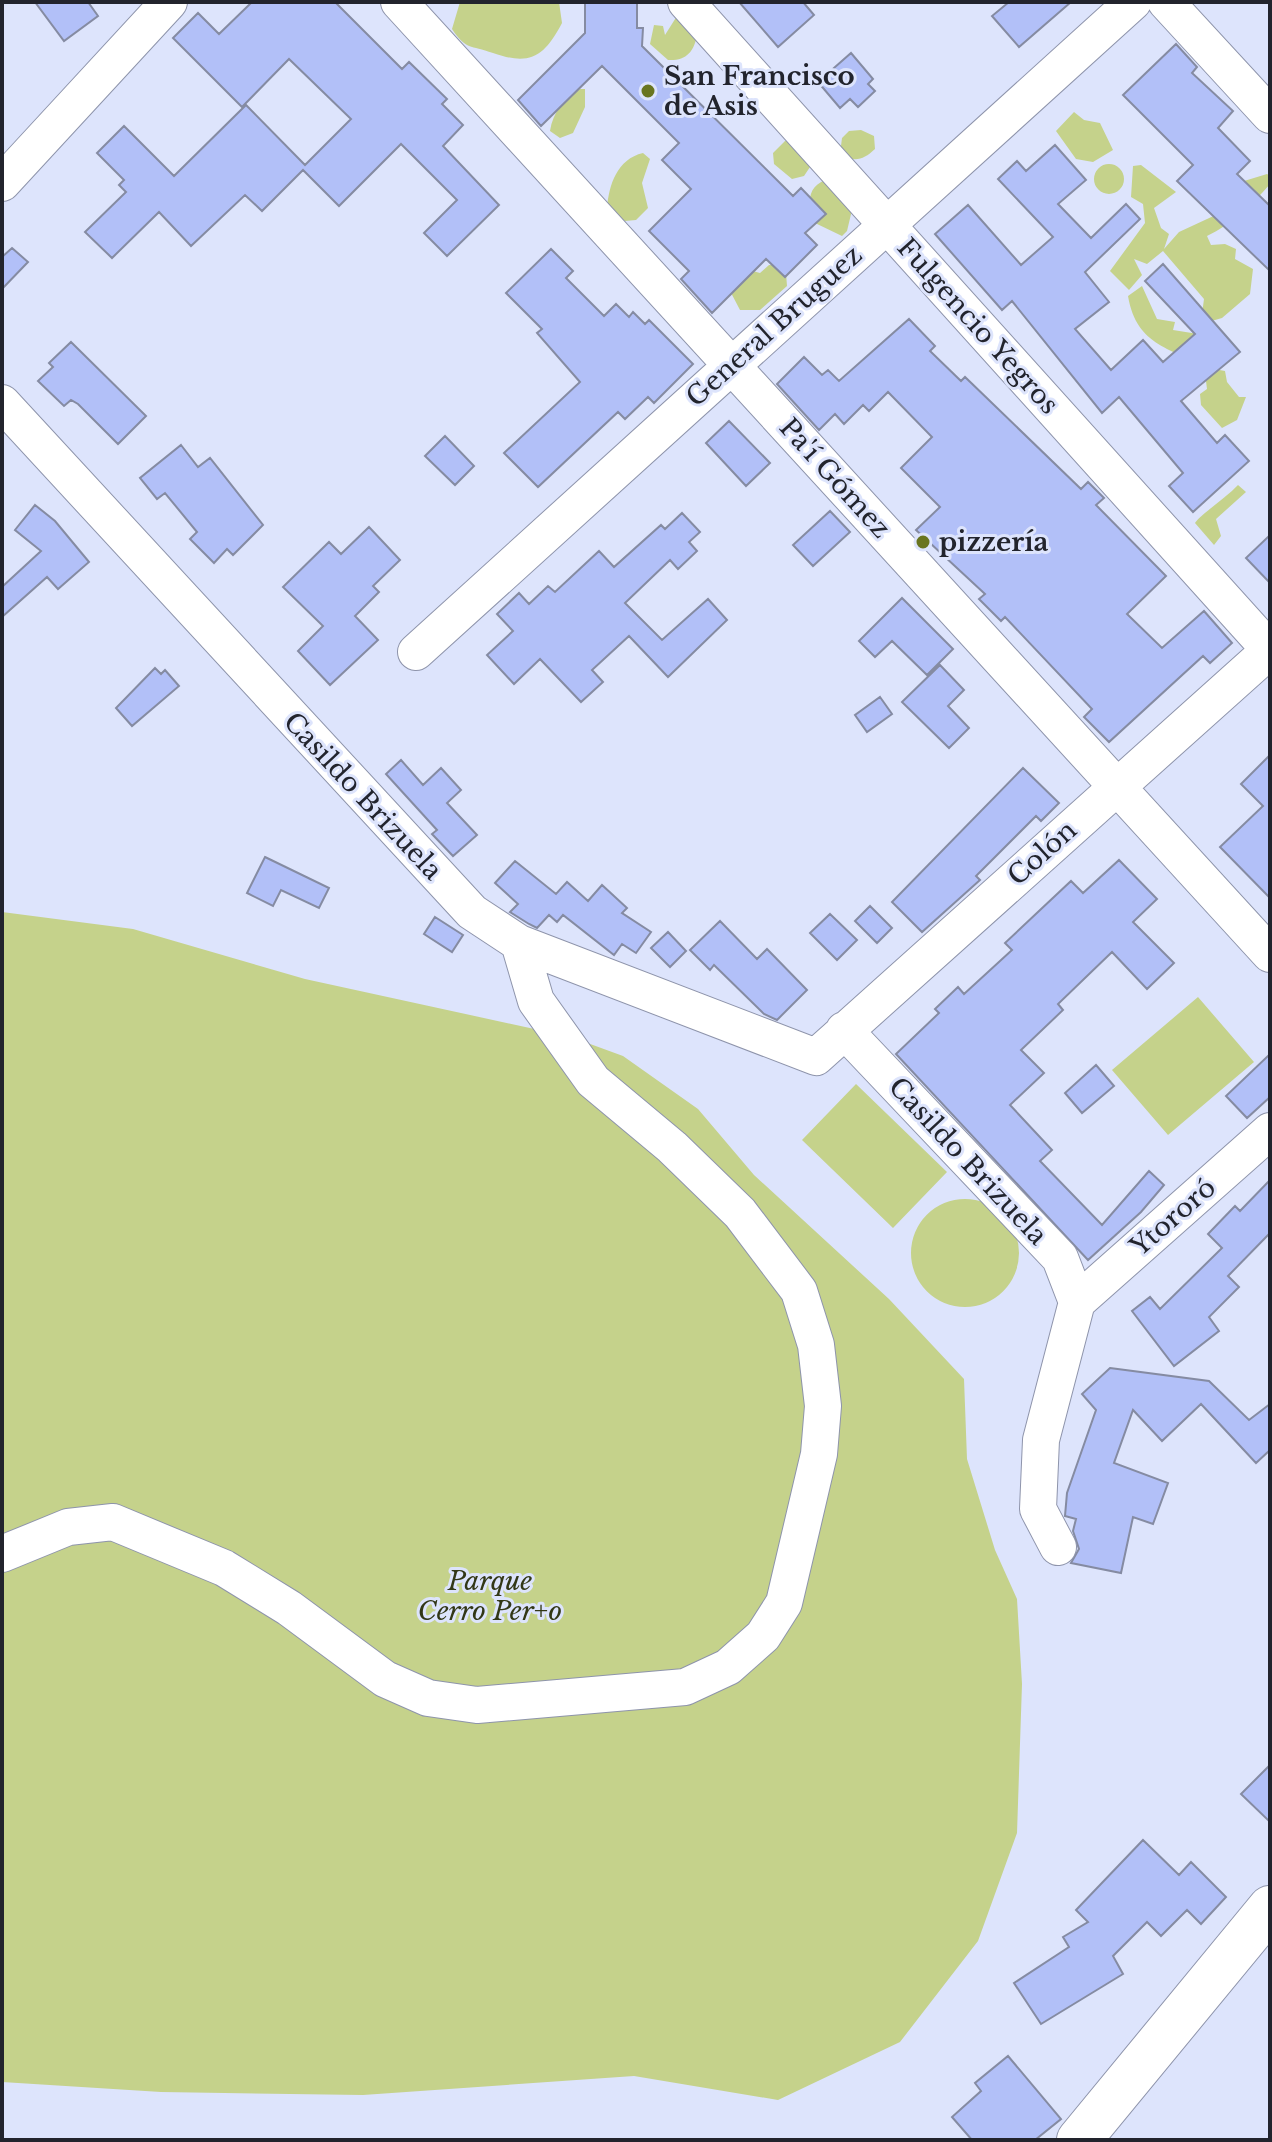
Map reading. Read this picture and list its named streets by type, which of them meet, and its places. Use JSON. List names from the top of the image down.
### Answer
{
  "streets": {
    "street": [
      "General Bruguez",
      "Fulgencio Yegros",
      "Pa'í Gómez",
      "Casildo Brizuela",
      "Colón",
      "Ytororó"
    ]
  },
  "crossings": [
    ["General Bruguez", "Fulgencio Yegros"],
    ["General Bruguez", "Pa'í Gómez"],
    ["Fulgencio Yegros", "Colón"],
    ["Pa'í Gómez", "Colón"],
    ["Casildo Brizuela", "Colón"],
    ["Casildo Brizuela", "Ytororó"]
  ],
  "parks": ["Parque Cerro Per+o"],
  "places": ["San Francisco de Asis", "pizzería"]
}
